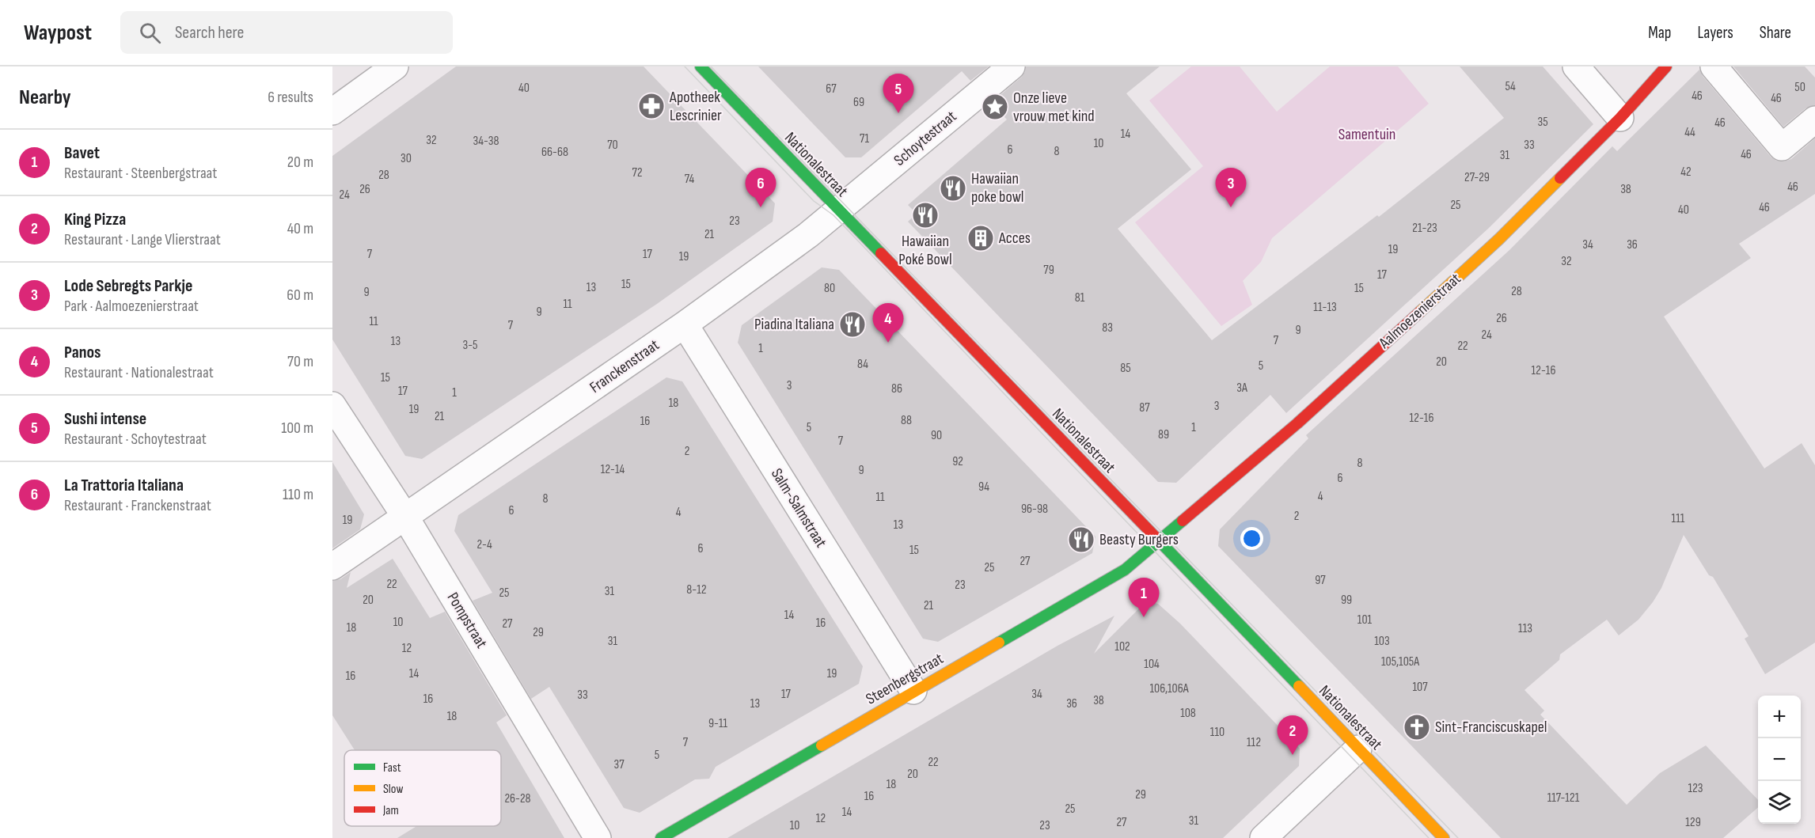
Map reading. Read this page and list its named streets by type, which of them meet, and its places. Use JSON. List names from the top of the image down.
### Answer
{
  "streets": {
    "street": [
      "Schoytestraat",
      "Nationalestraat",
      "Aalmoezenierstraat",
      "Franckenstraat",
      "Salm-Salmstraat",
      "Pompstraat",
      "Steenbergstraat"
    ]
  },
  "crossings": [
    ["Schoytestraat", "Nationalestraat"],
    ["Schoytestraat", "Franckenstraat"],
    ["Nationalestraat", "Aalmoezenierstraat"],
    ["Nationalestraat", "Franckenstraat"],
    ["Nationalestraat", "Steenbergstraat"],
    ["Aalmoezenierstraat", "Steenbergstraat"],
    ["Franckenstraat", "Salm-Salmstraat"],
    ["Franckenstraat", "Pompstraat"],
    ["Salm-Salmstraat", "Steenbergstraat"]
  ],
  "parks": ["Samentuin"],
  "places": {
    "pharmacy": ["Apotheek Lescrinier"],
    "place": ["Onze lieve vrouw met kind"],
    "restaurant": [
      "Hawaiian poke bowl",
      "Hawaiian Poké Bowl",
      "Piadina Italiana",
      "Beasty Burgers"
    ],
    "building": ["Acces"],
    "church": ["Sint-Franciscuskapel"]
  },
  "house_numbers": [
    "54",
    "50",
    "40",
    "67",
    "46",
    "46",
    "69",
    "35",
    "46",
    "44",
    "14",
    "71",
    "32",
    "34-38",
    "10",
    "70",
    "33",
    "6",
    "8",
    "66-68",
    "46",
    "31",
    "30",
    "42",
    "72",
    "28",
    "27-29",
    "74",
    "46",
    "26",
    "38",
    "24",
    "25",
    "46",
    "40",
    "23",
    "21-23",
    "21",
    "34",
    "36",
    "19",
    "7",
    "17",
    "19",
    "32",
    "79",
    "17",
    "15",
    "13",
    "80",
    "15",
    "28",
    "9",
    "81",
    "11",
    "11-13",
    "9",
    "26",
    "11",
    "7",
    "83",
    "9",
    "24",
    "7",
    "13",
    "3-5",
    "22",
    "1",
    "20",
    "84",
    "5",
    "85",
    "12-16",
    "15",
    "3",
    "3A",
    "86",
    "17",
    "1",
    "18",
    "3",
    "87",
    "19",
    "21",
    "12-16",
    "88",
    "16",
    "5",
    "1",
    "89",
    "90",
    "7",
    "2",
    "92",
    "8",
    "12-14",
    "9",
    "6",
    "94",
    "4",
    "11",
    "8",
    "96-98",
    "6",
    "4",
    "2",
    "111",
    "19",
    "13",
    "2-4",
    "6",
    "15",
    "27",
    "25",
    "97",
    "22",
    "23",
    "8-12",
    "31",
    "25",
    "20",
    "99",
    "21",
    "14",
    "101",
    "10",
    "16",
    "27",
    "18",
    "113",
    "29",
    "31",
    "103",
    "102",
    "12",
    "105,105A",
    "104",
    "14",
    "19",
    "16",
    "107",
    "106,106A",
    "17",
    "34",
    "33",
    "16",
    "38",
    "13",
    "36",
    "108",
    "18",
    "9-11",
    "110",
    "7",
    "112",
    "5",
    "22",
    "37",
    "20",
    "18",
    "123",
    "29",
    "16",
    "117-121",
    "26-28",
    "25",
    "14",
    "12",
    "31",
    "27",
    "129",
    "10",
    "23"
  ],
  "legend": ["Fast", "Slow", "Jam"],
  "page": {
    "header": "Waypost",
    "search": "Search here",
    "nav": ["Map", "Layers", "Share"],
    "heading": ["Nearby", "6 results"],
    "pins": [
      "5",
      "3",
      "6",
      "4",
      "1",
      "2"
    ],
    "list": [
      {
        "mark": "1",
        "name": "Bavet",
        "note": "Restaurant · Steenbergstraat",
        "value": "20 m"
      },
      {
        "mark": "2",
        "name": "King Pizza",
        "note": "Restaurant · Lange Vlierstraat",
        "value": "40 m"
      },
      {
        "mark": "3",
        "name": "Lode Sebregts Parkje",
        "note": "Park · Aalmoezenierstraat",
        "value": "60 m"
      },
      {
        "mark": "4",
        "name": "Panos",
        "note": "Restaurant · Nationalestraat",
        "value": "70 m"
      },
      {
        "mark": "5",
        "name": "Sushi intense",
        "note": "Restaurant · Schoytestraat",
        "value": "100 m"
      },
      {
        "mark": "6",
        "name": "La Trattoria Italiana",
        "note": "Restaurant · Franckenstraat",
        "value": "110 m"
      }
    ],
    "map_buttons": ["+", "−"]
  }
}
